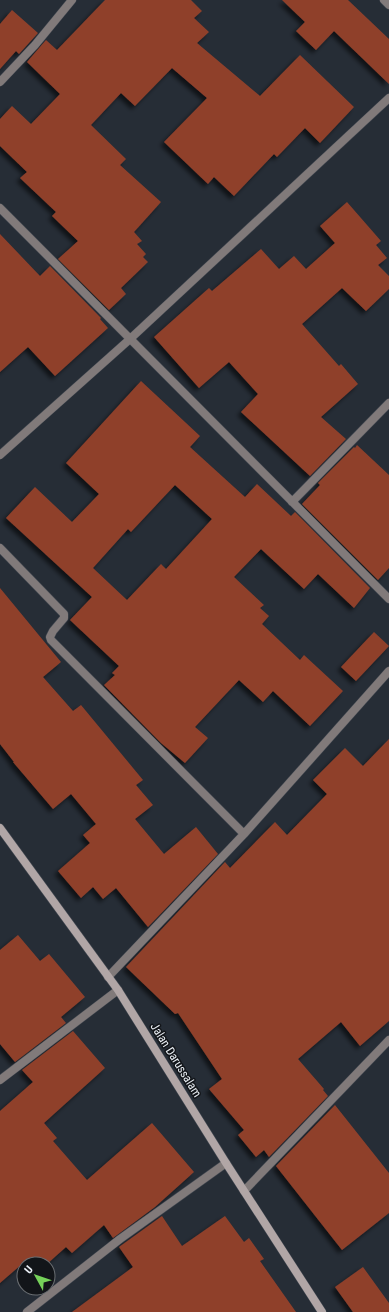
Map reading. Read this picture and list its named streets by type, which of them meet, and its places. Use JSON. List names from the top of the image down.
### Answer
{
  "streets": {
    "street": ["Jalan Darussalam"]
  },
  "north": "top left"
}
